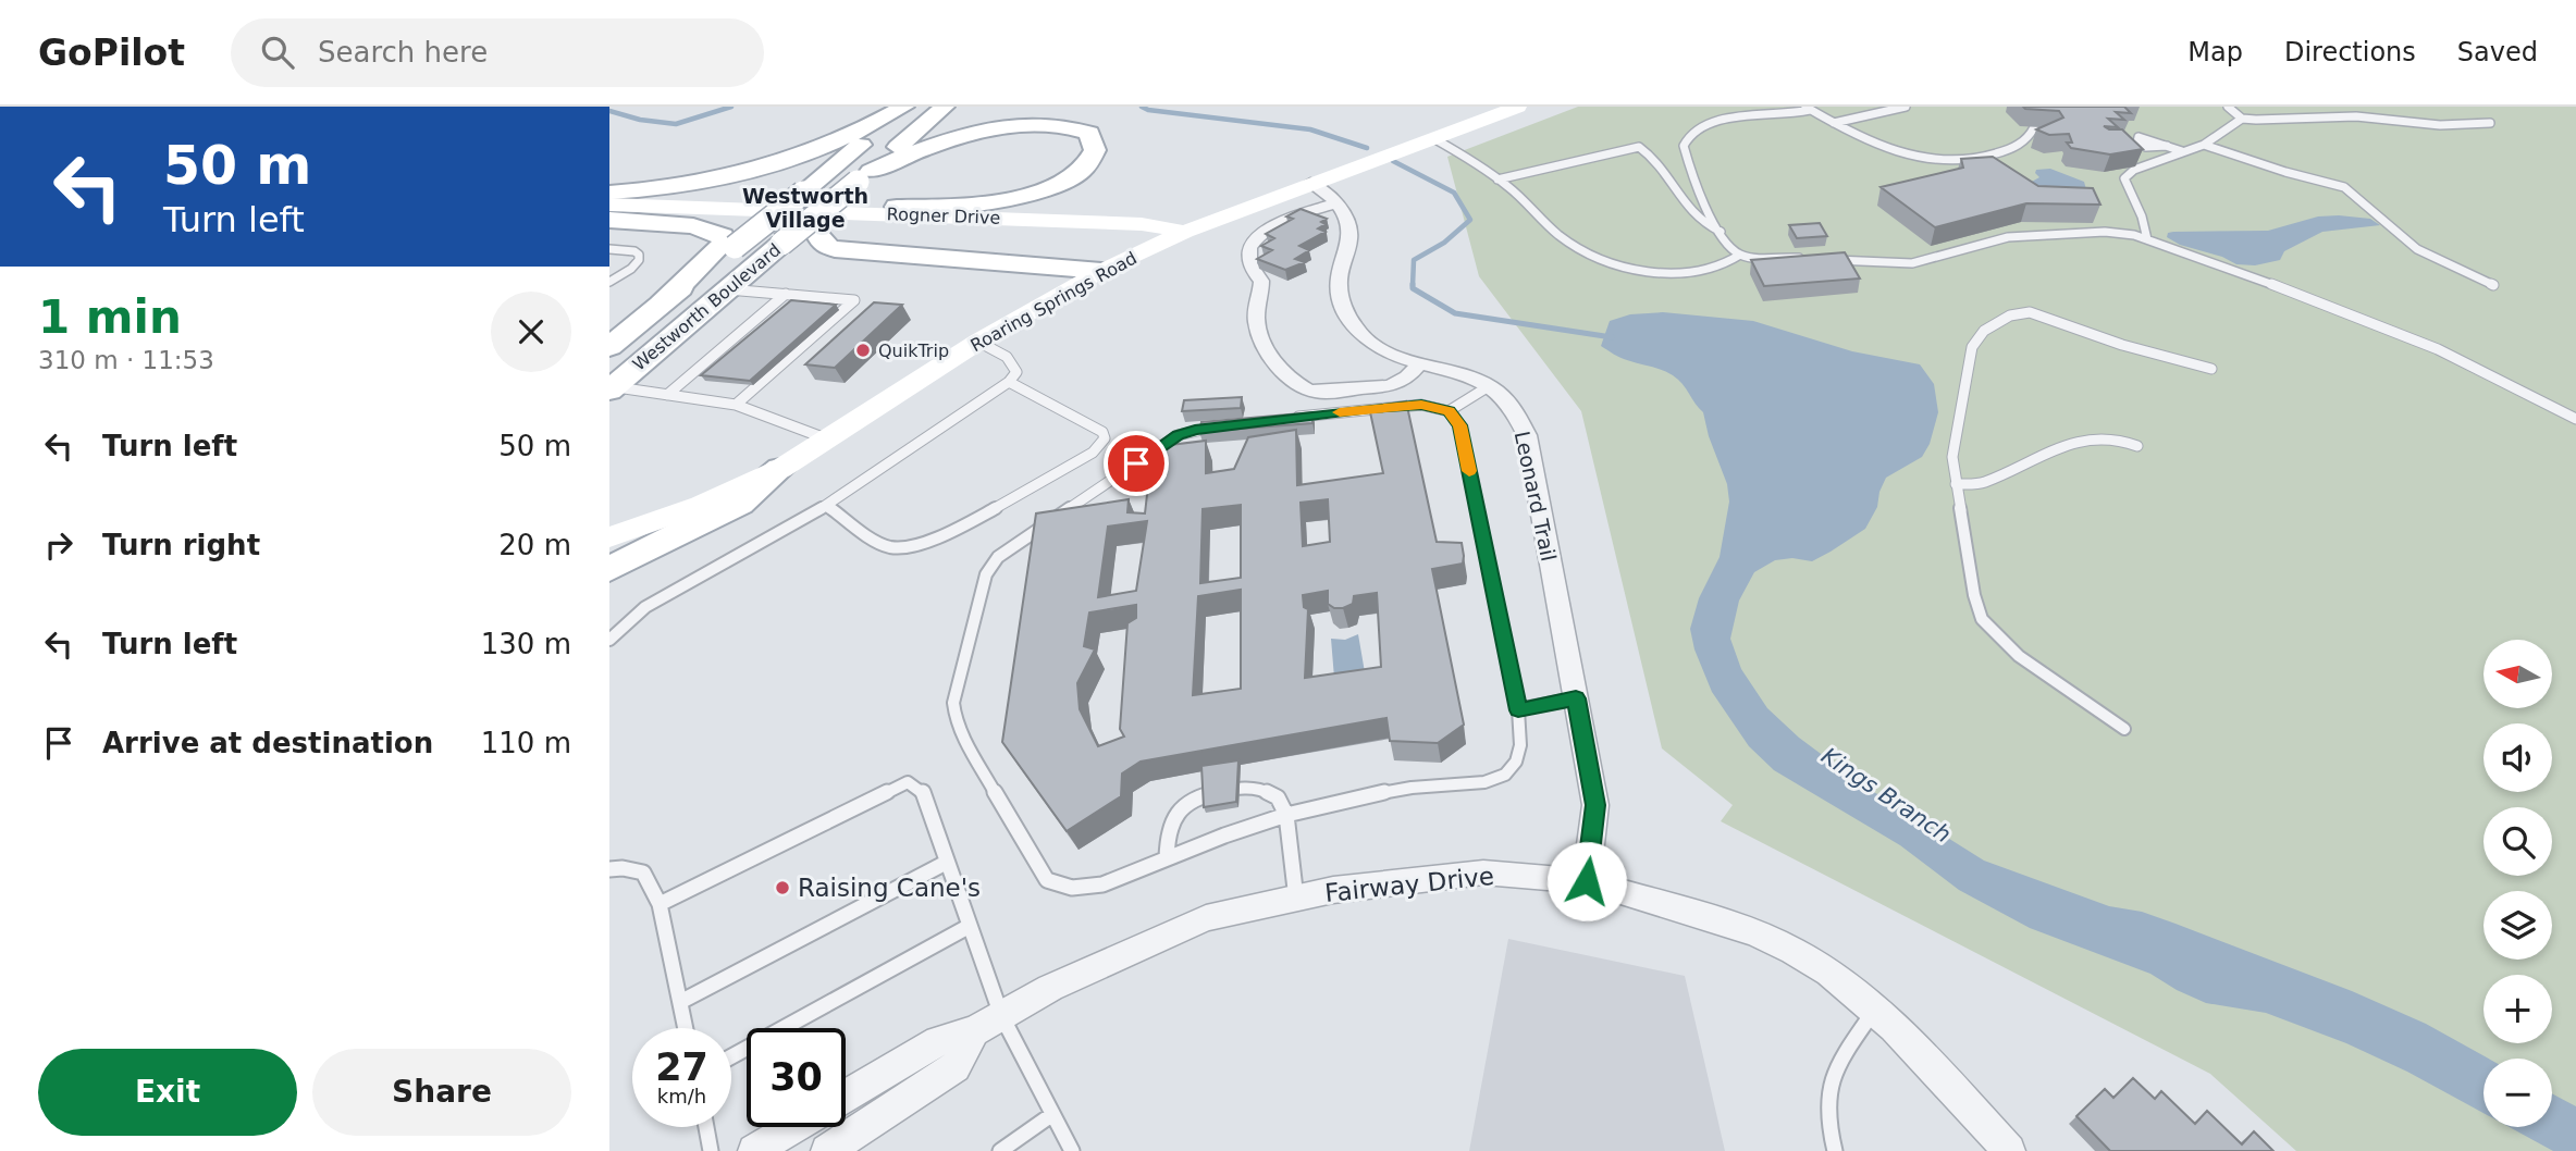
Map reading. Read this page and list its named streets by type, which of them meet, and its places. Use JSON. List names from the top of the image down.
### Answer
{
  "streets": {
    "main road": ["Westworth Boulevard"],
    "street": [
      "Rogner Drive",
      "Roaring Springs Road",
      "Leonard Trail",
      "Fairway Drive"
    ]
  },
  "crossings": [
    ["Rogner Drive", "Roaring Springs Road"],
    ["Leonard Trail", "Fairway Drive"]
  ],
  "districts": ["Westworth Village"],
  "water": ["Kings Branch"],
  "places": ["QuikTrip", "Raising Cane's"],
  "north": "left",
  "page": {
    "header": "GoPilot",
    "search": "Search here",
    "nav": ["Map", "Directions", "Saved"],
    "turn": ["50 m", "Turn left"],
    "heading": ["1 min", "310 m · 11:53"],
    "list": [
      {
        "name": "Turn left",
        "value": "50 m"
      },
      {
        "name": "Turn right",
        "value": "20 m"
      },
      {
        "name": "Turn left",
        "value": "130 m"
      },
      {
        "name": "Arrive at destination",
        "value": "110 m"
      }
    ],
    "map_buttons": ["+", "−"],
    "speed": "27 km/h",
    "limit": "30",
    "buttons": ["Exit", "Share"]
  }
}
